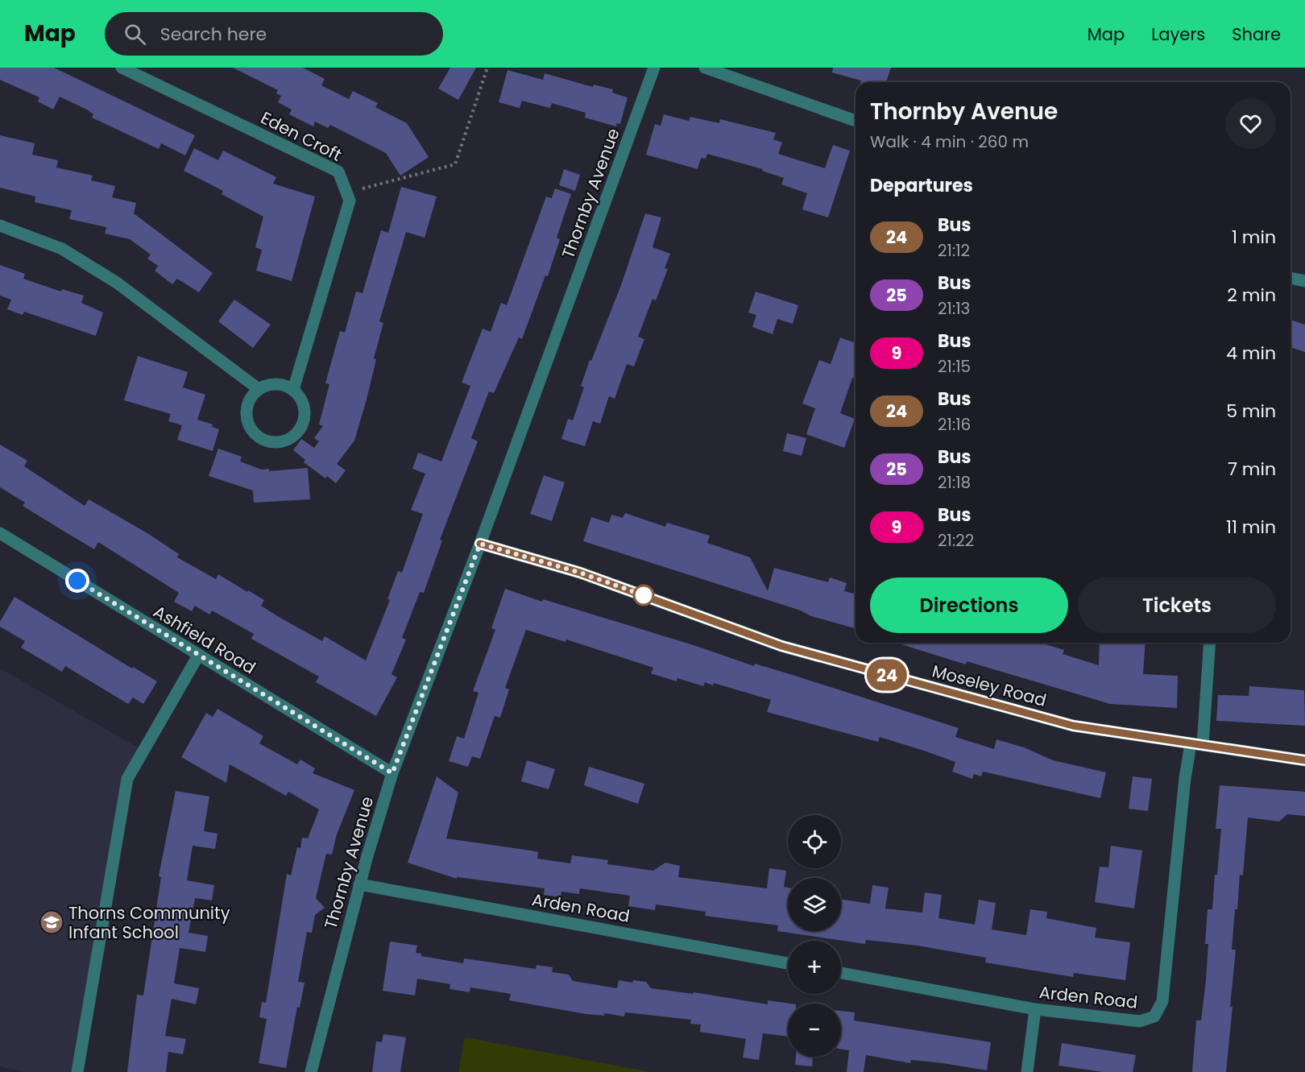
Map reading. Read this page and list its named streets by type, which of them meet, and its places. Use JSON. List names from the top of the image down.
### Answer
{
  "streets": {
    "street": [
      "Eden Croft",
      "Thornby Avenue",
      "Ashfield Road",
      "Moseley Road",
      "Arden Road"
    ]
  },
  "crossings": [
    ["Thornby Avenue", "Ashfield Road"],
    ["Thornby Avenue", "Moseley Road"],
    ["Thornby Avenue", "Arden Road"],
    ["Moseley Road", "Arden Road"]
  ],
  "places": {
    "school or university": ["Thorns Community Infant School"]
  },
  "lines": ["bus line 24"],
  "page": {
    "header": "Map",
    "search": "Search here",
    "nav": ["Map", "Layers", "Share"],
    "on_map": "24",
    "heading": [
      ["Thornby Avenue", "Walk · 4 min · 260 m"],
      "Departures"
    ],
    "list": [
      {
        "mark": "24",
        "name": "Bus",
        "note": "21:12",
        "value": "1 min"
      },
      {
        "mark": "25",
        "name": "Bus",
        "note": "21:13",
        "value": "2 min"
      },
      {
        "mark": "9",
        "name": "Bus",
        "note": "21:15",
        "value": "4 min"
      },
      {
        "mark": "24",
        "name": "Bus",
        "note": "21:16",
        "value": "5 min"
      },
      {
        "mark": "25",
        "name": "Bus",
        "note": "21:18",
        "value": "7 min"
      },
      {
        "mark": "9",
        "name": "Bus",
        "note": "21:22",
        "value": "11 min"
      }
    ],
    "buttons": ["Directions", "Tickets"],
    "map_buttons": ["+", "−"]
  }
}
